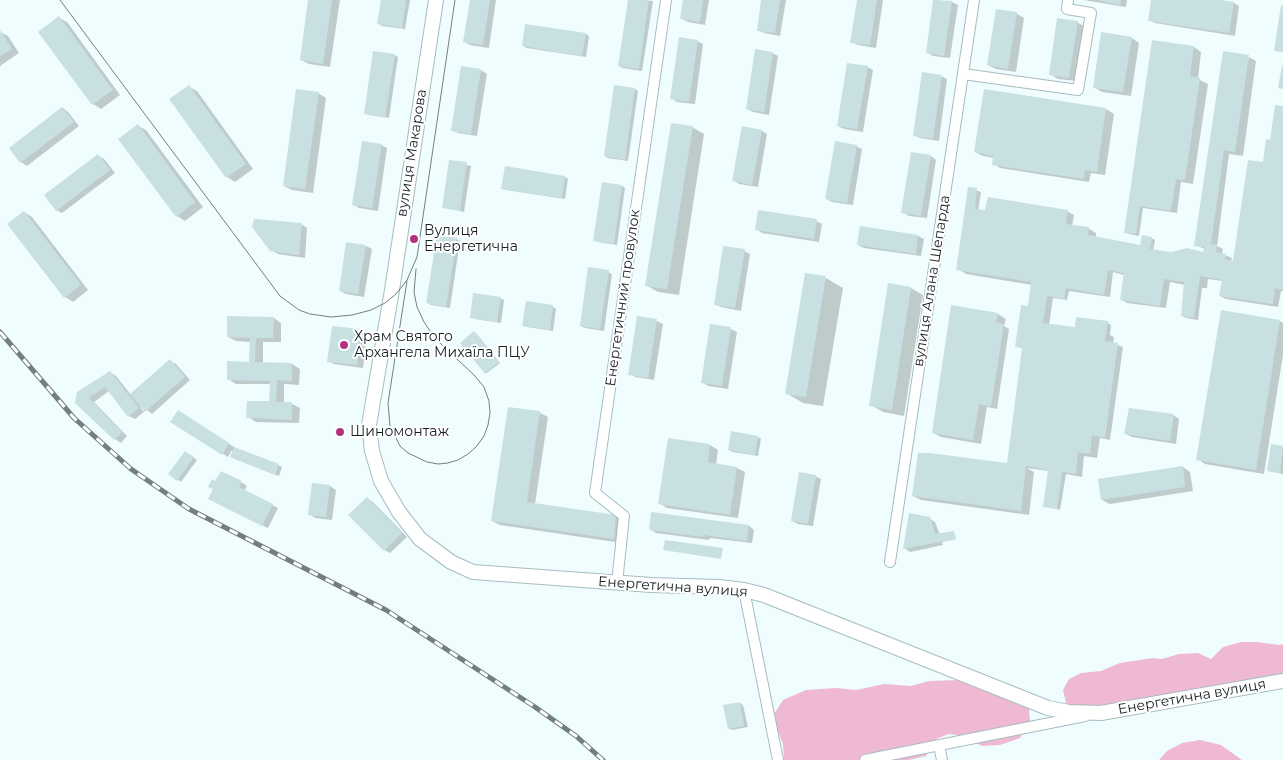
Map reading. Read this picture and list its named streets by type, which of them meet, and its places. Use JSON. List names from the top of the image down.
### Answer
{
  "streets": {
    "main road": ["вулиця Макарова", "Енергетична вулиця"],
    "street": ["вулиця Алана Шепарда", "Енергетичний провулок"]
  },
  "crossings": [
    ["вулиця Макарова", "Енергетична вулиця"],
    ["Енергетичний провулок", "Енергетична вулиця"]
  ],
  "places": ["Вулиця Енергетична", "Храм Святого Архангела Михаїла ПЦУ", "Шиномонтаж"]
}
